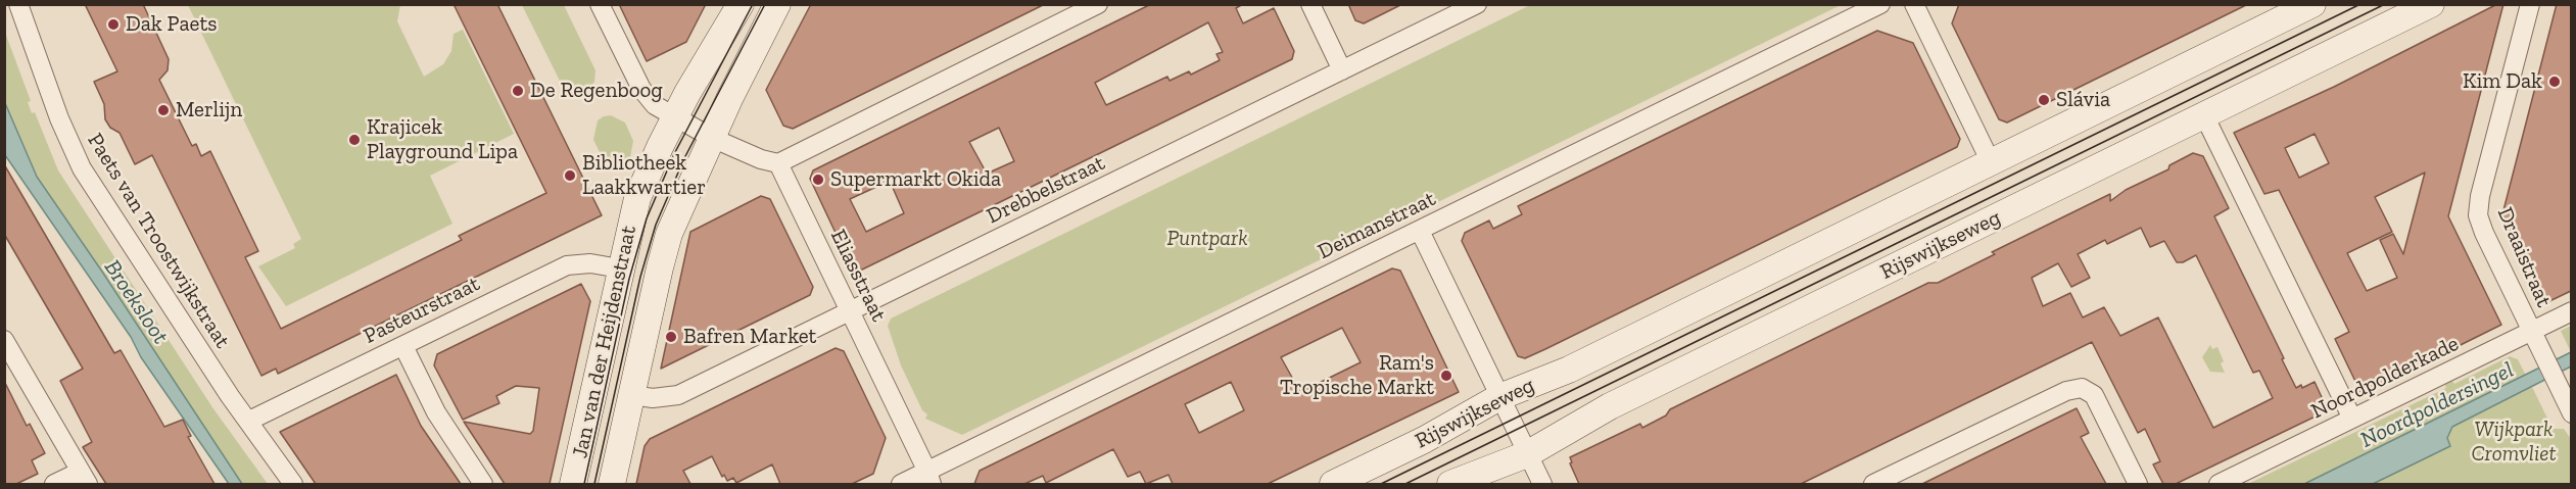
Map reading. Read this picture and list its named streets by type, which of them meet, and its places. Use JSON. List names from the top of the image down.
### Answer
{
  "streets": {
    "main road": ["Rijswijkseweg", "Jan van der Heijdenstraat"],
    "street": [
      "Drebbelstraat",
      "Deimanstraat",
      "Paets van Troostwijkstraat",
      "Draaistraat",
      "Eliasstraat",
      "Pasteurstraat",
      "Noordpolderkade"
    ]
  },
  "crossings": [
    ["Drebbelstraat", "Eliasstraat"],
    ["Drebbelstraat", "Jan van der Heijdenstraat"],
    ["Deimanstraat", "Eliasstraat"],
    ["Paets van Troostwijkstraat", "Pasteurstraat"],
    ["Draaistraat", "Noordpolderkade"],
    ["Pasteurstraat", "Jan van der Heijdenstraat"]
  ],
  "water": ["Broeksloot", "Noordpoldersingel"],
  "parks": ["Puntpark", "Wijkpark Cromvliet"],
  "places": [
    "Dak Paets",
    "Kim Dak",
    "De Regenboog",
    "Slávia",
    "Merlijn",
    "Krajicek Playground Lipa",
    "Bibliotheek Laakkwartier",
    "Supermarkt Okida",
    "Bafren Market",
    "Ram's Tropische Markt"
  ]
}
